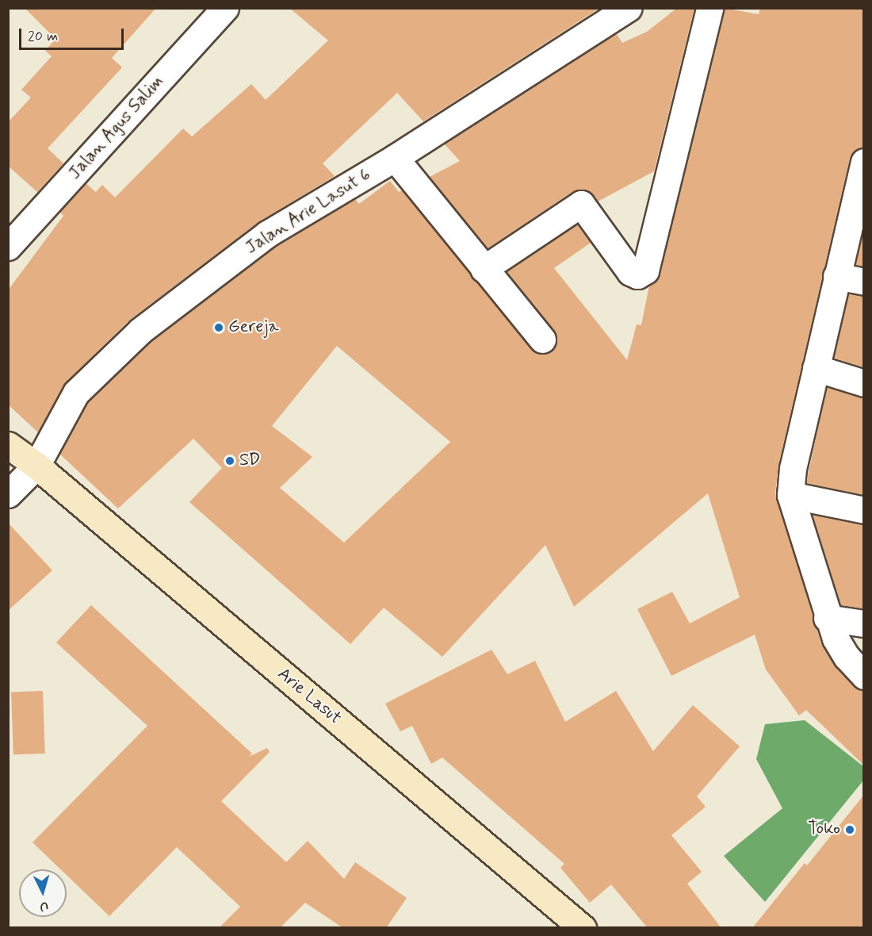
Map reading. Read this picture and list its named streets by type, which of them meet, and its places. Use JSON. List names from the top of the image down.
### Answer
{
  "streets": {
    "main road": ["Arie Lasut"],
    "street": ["Jalan Agus Salim", "Jalan Arie Lasut 6"]
  },
  "crossings": [
    ["Jalan Arie Lasut 6", "Arie Lasut"]
  ],
  "places": ["Gereja", "SD", "Toko"],
  "scale_bar": "20 m",
  "north": "bottom"
}
